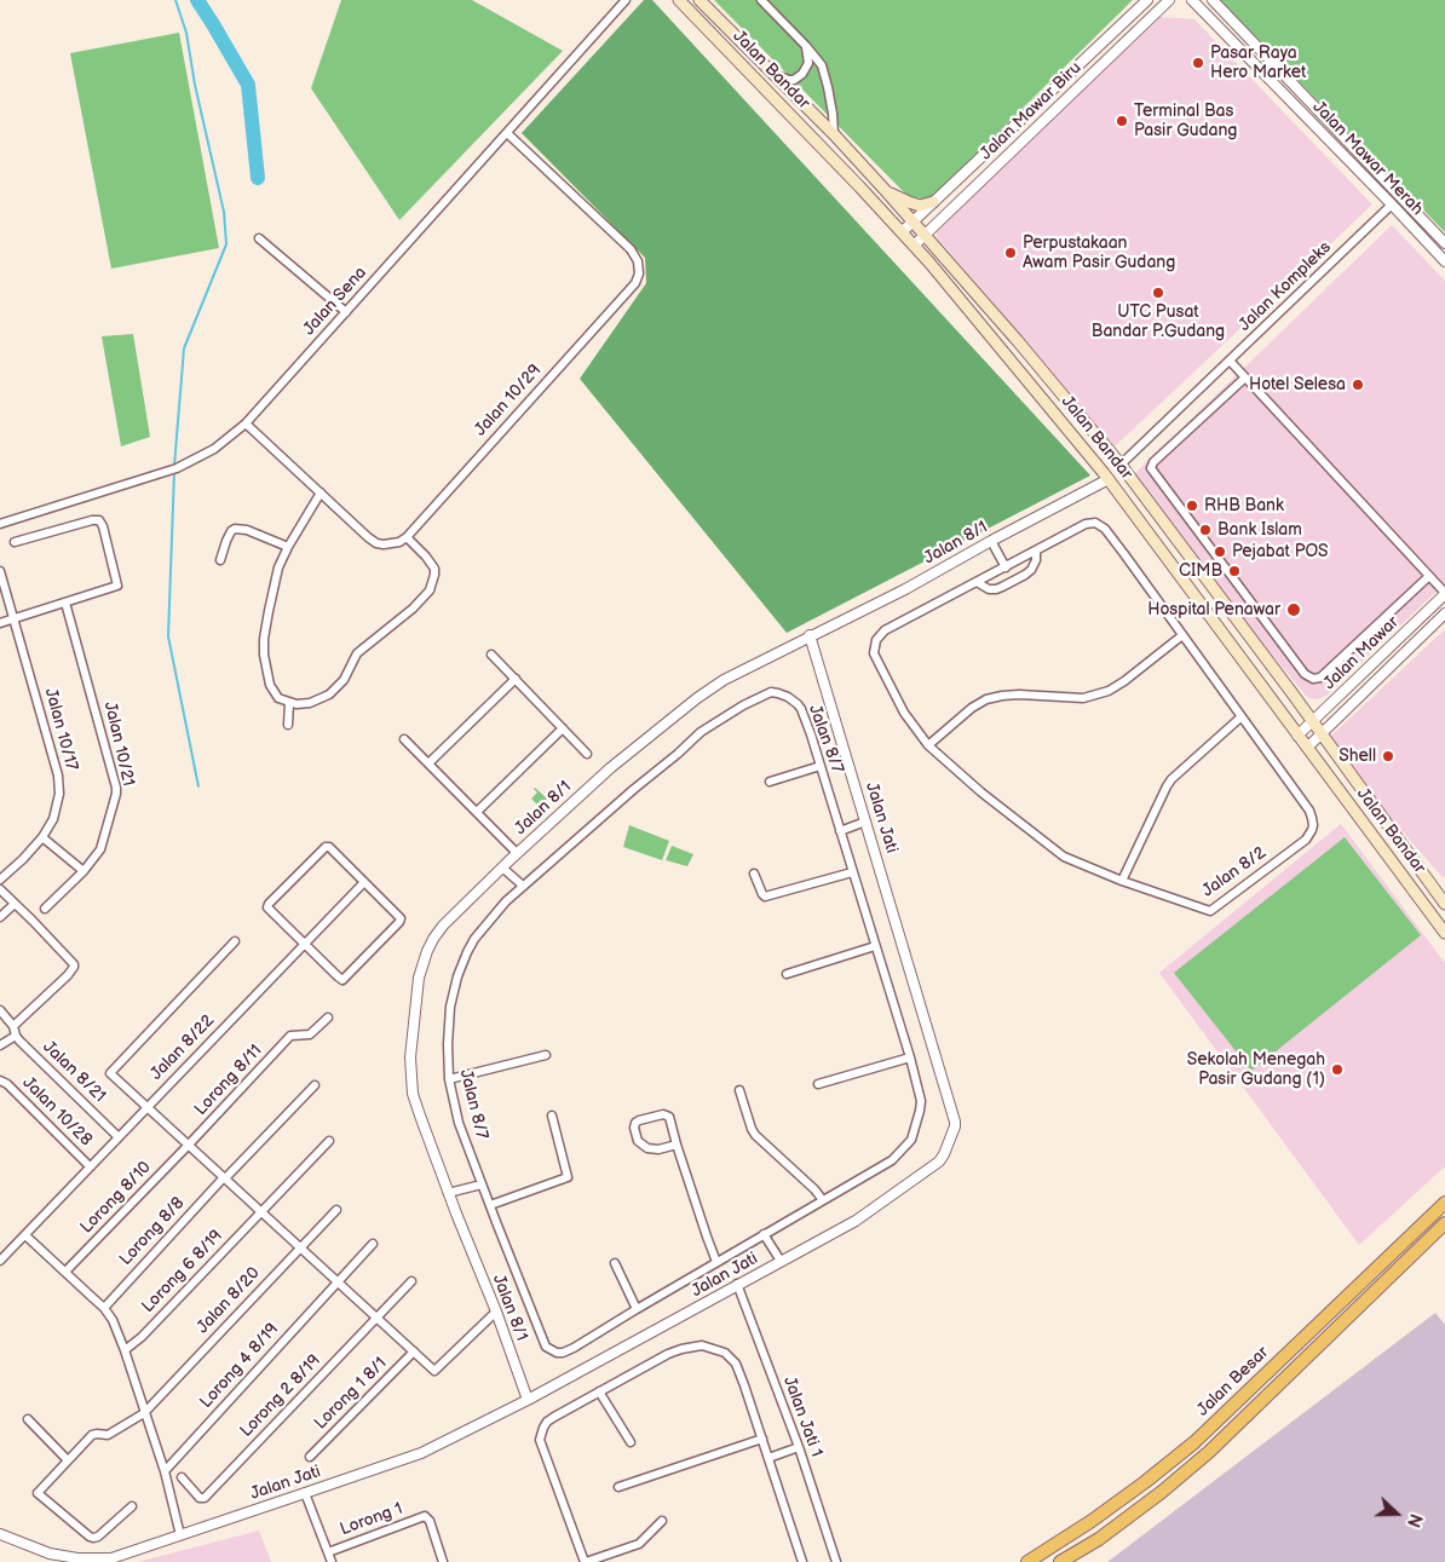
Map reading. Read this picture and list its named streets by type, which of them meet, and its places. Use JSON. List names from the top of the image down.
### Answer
{
  "streets": {
    "main road": ["Jalan Bandar", "Jalan Besar"],
    "street": [
      "Jalan Mawar Biru",
      "Jalan Mawar Merah",
      "Jalan Kompleks",
      "Jalan Sena",
      "Jalan 10/29",
      "Jalan 8/1",
      "Jalan Mawar",
      "Jalan 10/17",
      "Jalan 8/7",
      "Jalan 10/21",
      "Jalan Jati",
      "Jalan 8/2",
      "Jalan 8/22",
      "Jalan 8/21",
      "Lorong 8/11",
      "Jalan 10/28",
      "Lorong 8/10",
      "Lorong 8/8",
      "Lorong 6 8/19",
      "Jalan 8/20",
      "Lorong 4 8/19",
      "Lorong 1 8/1",
      "Lorong 2 8/19",
      "Jalan Jati 1",
      "Lorong 1"
    ]
  },
  "crossings": [
    ["Jalan Bandar", "Jalan Mawar Biru"],
    ["Jalan Bandar", "Jalan Kompleks"],
    ["Jalan Bandar", "Jalan 8/1"],
    ["Jalan Bandar", "Jalan Mawar"],
    ["Jalan Mawar Merah", "Jalan Kompleks"],
    ["Jalan Sena", "Jalan 10/29"],
    ["Jalan 8/1", "Jalan Jati"],
    ["Jalan Jati", "Jalan Jati 1"],
    ["Jalan 8/22", "Jalan 8/21"],
    ["Jalan 8/22", "Jalan 10/28"],
    ["Lorong 8/11", "Lorong 8/10"]
  ],
  "places": [
    "Pasar Raya Hero Market",
    "Terminal Bas Pasir Gudang",
    "Perpustakaan Awam Pasir Gudang",
    "UTC Pusat Bandar P.Gudang",
    "Hotel Selesa",
    "RHB Bank",
    "Bank Islam",
    "Pejabat POS",
    "CIMB",
    "Hospital Penawar",
    "Shell",
    "Sekolah Menegah Pasir Gudang (1)"
  ],
  "north": "right"
}
